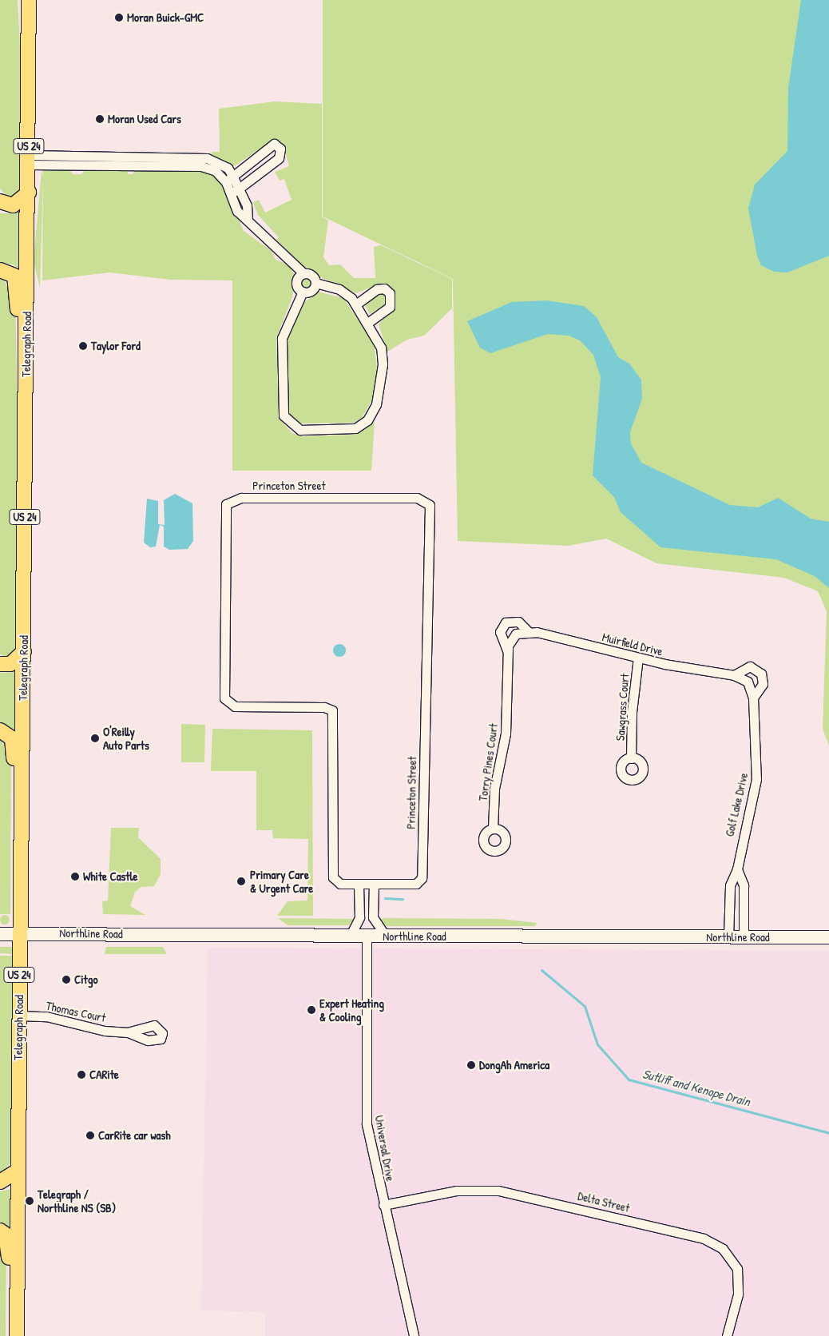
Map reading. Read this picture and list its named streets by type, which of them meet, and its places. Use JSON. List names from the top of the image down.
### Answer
{
  "streets": {
    "main road": ["US 24", "Telegraph Road", "Northline Road"],
    "street": [
      "Princeton Street",
      "Muirfield Drive",
      "Sawgrass Court",
      "Torry Pines Court",
      "Golf Lake Drive",
      "Thomas Court",
      "Universal Drive",
      "Delta Street"
    ]
  },
  "crossings": [
    ["Telegraph Road", "Northline Road"],
    ["Telegraph Road", "Thomas Court"],
    ["Muirfield Drive", "Sawgrass Court"],
    ["Muirfield Drive", "Torry Pines Court"],
    ["Muirfield Drive", "Golf Lake Drive"],
    ["Golf Lake Drive", "Northline Road"],
    ["Northline Road", "Universal Drive"],
    ["Universal Drive", "Delta Street"]
  ],
  "water": ["Sutliff and Kenope Drain"],
  "places": [
    "Moran Buick-GMC",
    "Moran Used Cars",
    "Taylor Ford",
    "O'Reilly Auto Parts",
    "White Castle",
    "Primary Care & Urgent Care",
    "Citgo",
    "Expert Heating & Cooling",
    "DongAh America",
    "CARite",
    "CarRite car wash",
    "Telegraph / Northline NS (SB)"
  ]
}
